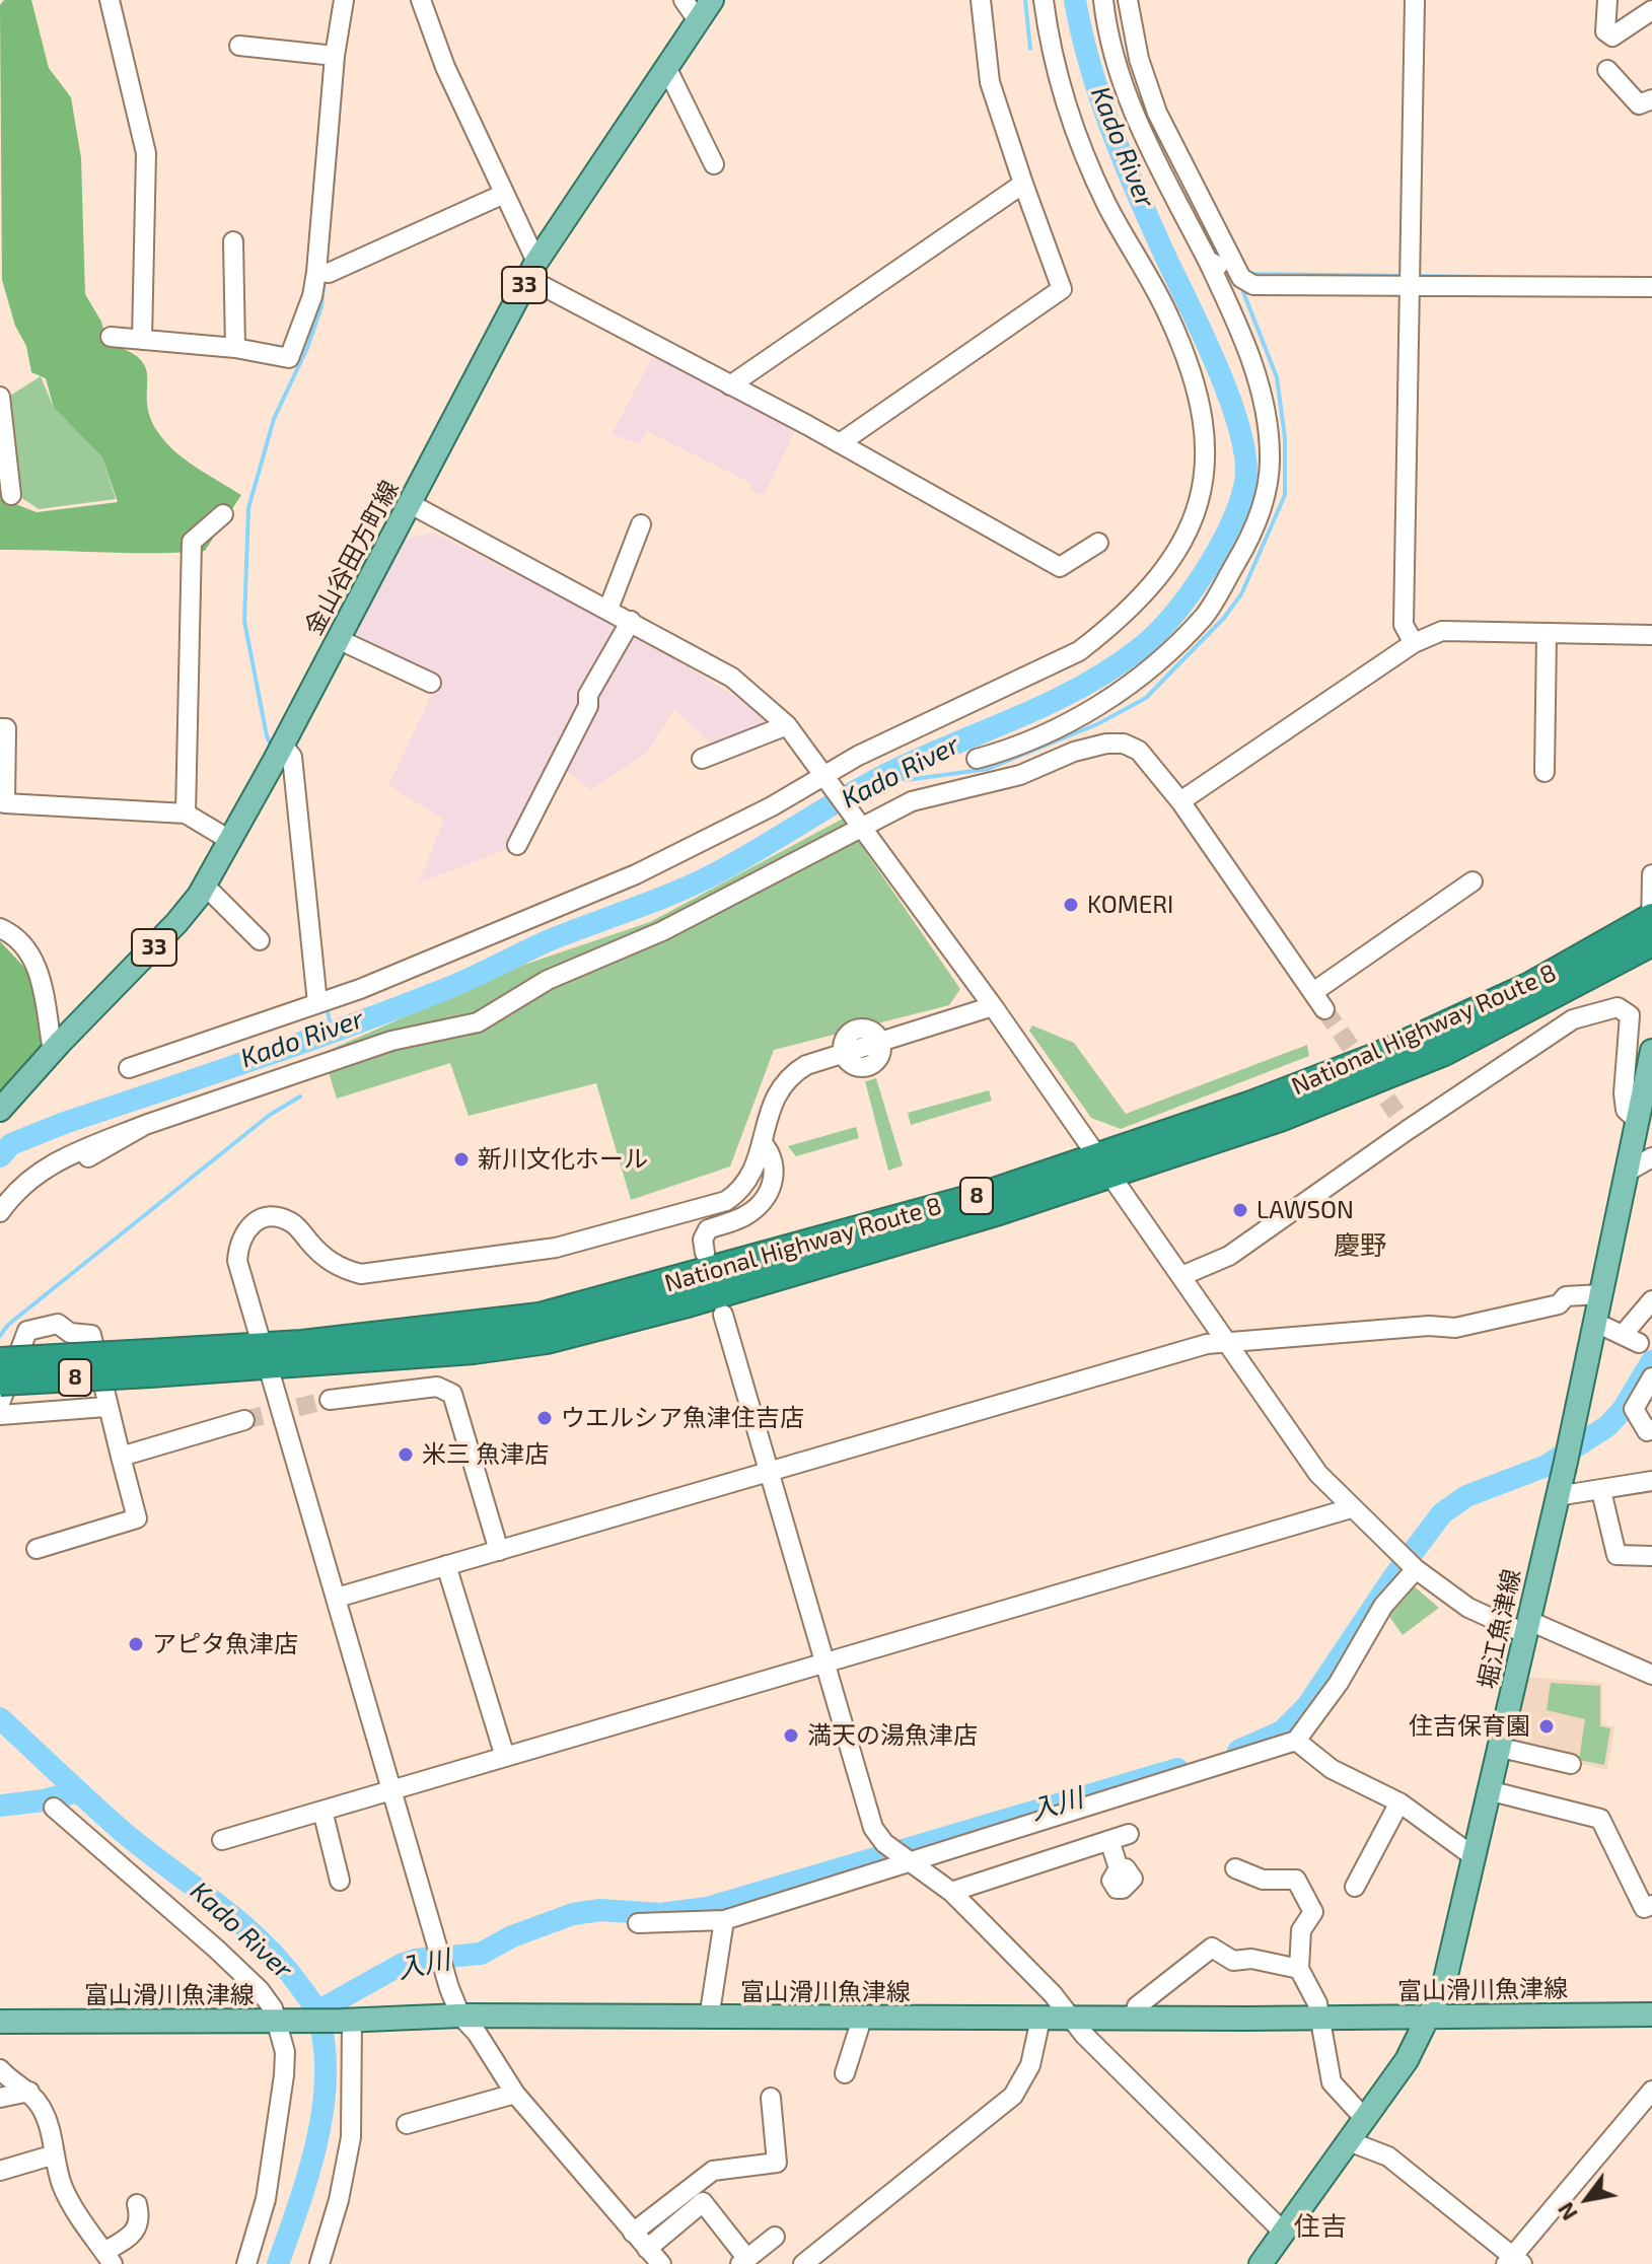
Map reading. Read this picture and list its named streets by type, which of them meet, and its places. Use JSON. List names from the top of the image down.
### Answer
{
  "streets": {
    "highway": ["National Highway Route 8", "8"],
    "main road": [
      "33",
      "金山谷田方町線",
      "堀江魚津線",
      "富山滑川魚津線"
    ]
  },
  "crossings": [
    ["堀江魚津線", "富山滑川魚津線"]
  ],
  "districts": ["慶野", "住吉"],
  "water": ["Kado River", "入川"],
  "places": [
    "KOMERI",
    "新川文化ホール",
    "LAWSON",
    "ウエルシア魚津住吉店",
    "米三 魚津店",
    "アピタ魚津店",
    "住吉保育園",
    "満天の湯魚津店"
  ],
  "north": "bottom left"
}
